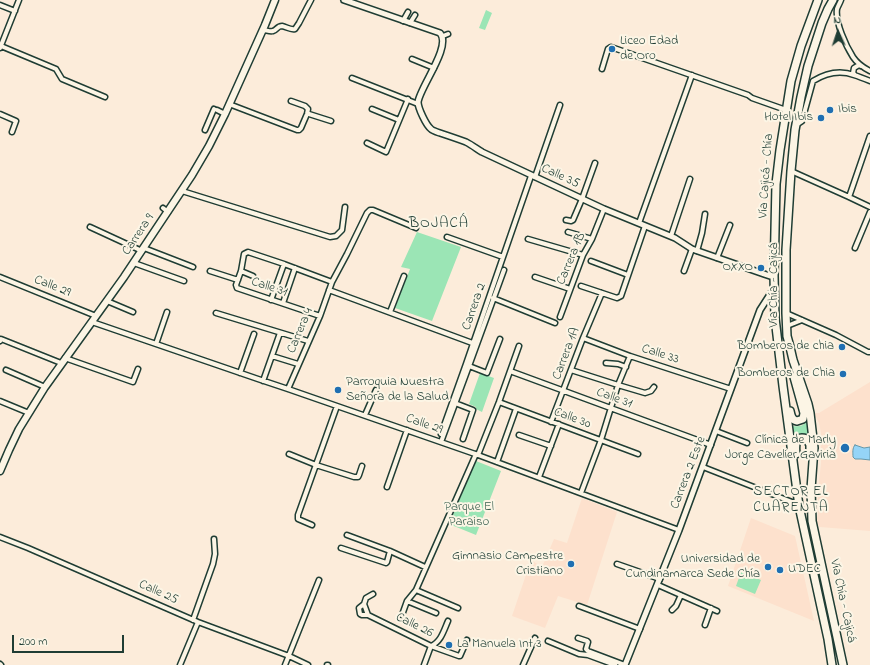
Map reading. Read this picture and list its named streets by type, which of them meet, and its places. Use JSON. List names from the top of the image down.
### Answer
{
  "streets": {
    "highway": ["Vía Cajicá - Chía", "Vía Chía - Cajicá"],
    "main road": ["Carrera 9"],
    "street": [
      "Calle 35",
      "Carrera 1B",
      "Calle 29",
      "Calle 31",
      "Carrera 2",
      "Carrera 4",
      "Carrera 1A",
      "Calle 33",
      "Calle 30",
      "Carrera 2 Este",
      "Calle 25",
      "Calle 26"
    ]
  },
  "crossings": [
    ["Vía Cajicá - Chía", "Calle 35"],
    ["Vía Cajicá - Chía", "Carrera 2 Este"],
    ["Calle 35", "Carrera 1B"],
    ["Calle 35", "Carrera 2"],
    ["Carrera 9", "Calle 29"],
    ["Calle 29", "Carrera 4"],
    ["Calle 29", "Carrera 2 Este"],
    ["Calle 31", "Carrera 4"],
    ["Calle 31", "Carrera 1A"],
    ["Calle 31", "Carrera 2 Este"],
    ["Carrera 1A", "Calle 33"],
    ["Carrera 1A", "Calle 30"],
    ["Calle 33", "Carrera 2 Este"]
  ],
  "districts": ["BOJACÁ", "SECTOR EL CUARENTA"],
  "parks": ["Parque El Paraiso"],
  "places": [
    "Liceo Edad de Oro",
    "Ibis",
    "Hotel Ibis",
    "OXXO",
    "Bomberos de chia",
    "Bomberos de Chia",
    "Parroquia Nuestra Señora de la Salud",
    "Clínica de Marly Jorge Cavelier Gaviria",
    "Gimnasio Campestre Cristiano",
    "Universidad de Cundinamarca Sede Chía",
    "UDEC",
    "La Manuela Int 3"
  ],
  "scale_bar": "200 m",
  "north": "top"
}
